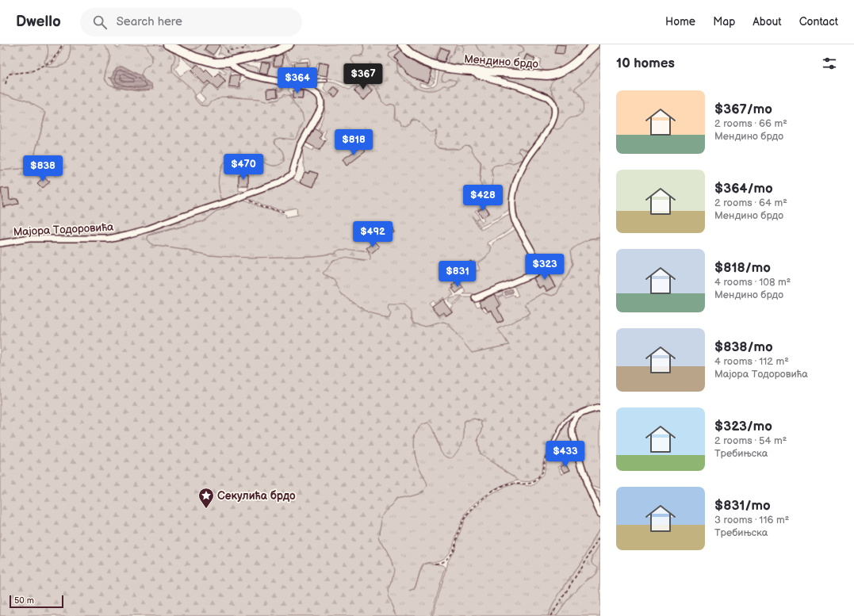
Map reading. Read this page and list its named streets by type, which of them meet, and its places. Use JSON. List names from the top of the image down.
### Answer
{
  "streets": {
    "street": ["Мендино брдо", "Мајора Тодоровића"]
  },
  "places": {
    "place": ["Секулића брдо"]
  },
  "scale_bar": "50 m",
  "page": {
    "header": "Dwello",
    "search": "Search here",
    "nav": [
      "Home",
      "Map",
      "About",
      "Contact"
    ],
    "heading": "10 homes",
    "price": [
      "$367",
      "$364",
      "$818",
      "$470",
      "$838",
      "$428",
      "$492",
      "$323",
      "$831",
      "$433"
    ],
    "list": [
      {
        "name": "$367/mo",
        "note": "2 rooms · 66 m² · Мендино брдо"
      },
      {
        "name": "$364/mo",
        "note": "2 rooms · 64 m² · Мендино брдо"
      },
      {
        "name": "$818/mo",
        "note": "4 rooms · 108 m² · Мендино брдо"
      },
      {
        "name": "$838/mo",
        "note": "4 rooms · 112 m² · Мајора Тодоровића"
      },
      {
        "name": "$323/mo",
        "note": "2 rooms · 54 m² · Требињска"
      },
      {
        "name": "$831/mo",
        "note": "3 rooms · 116 m² · Требињска"
      }
    ],
    "scale": "50 m"
  }
}
